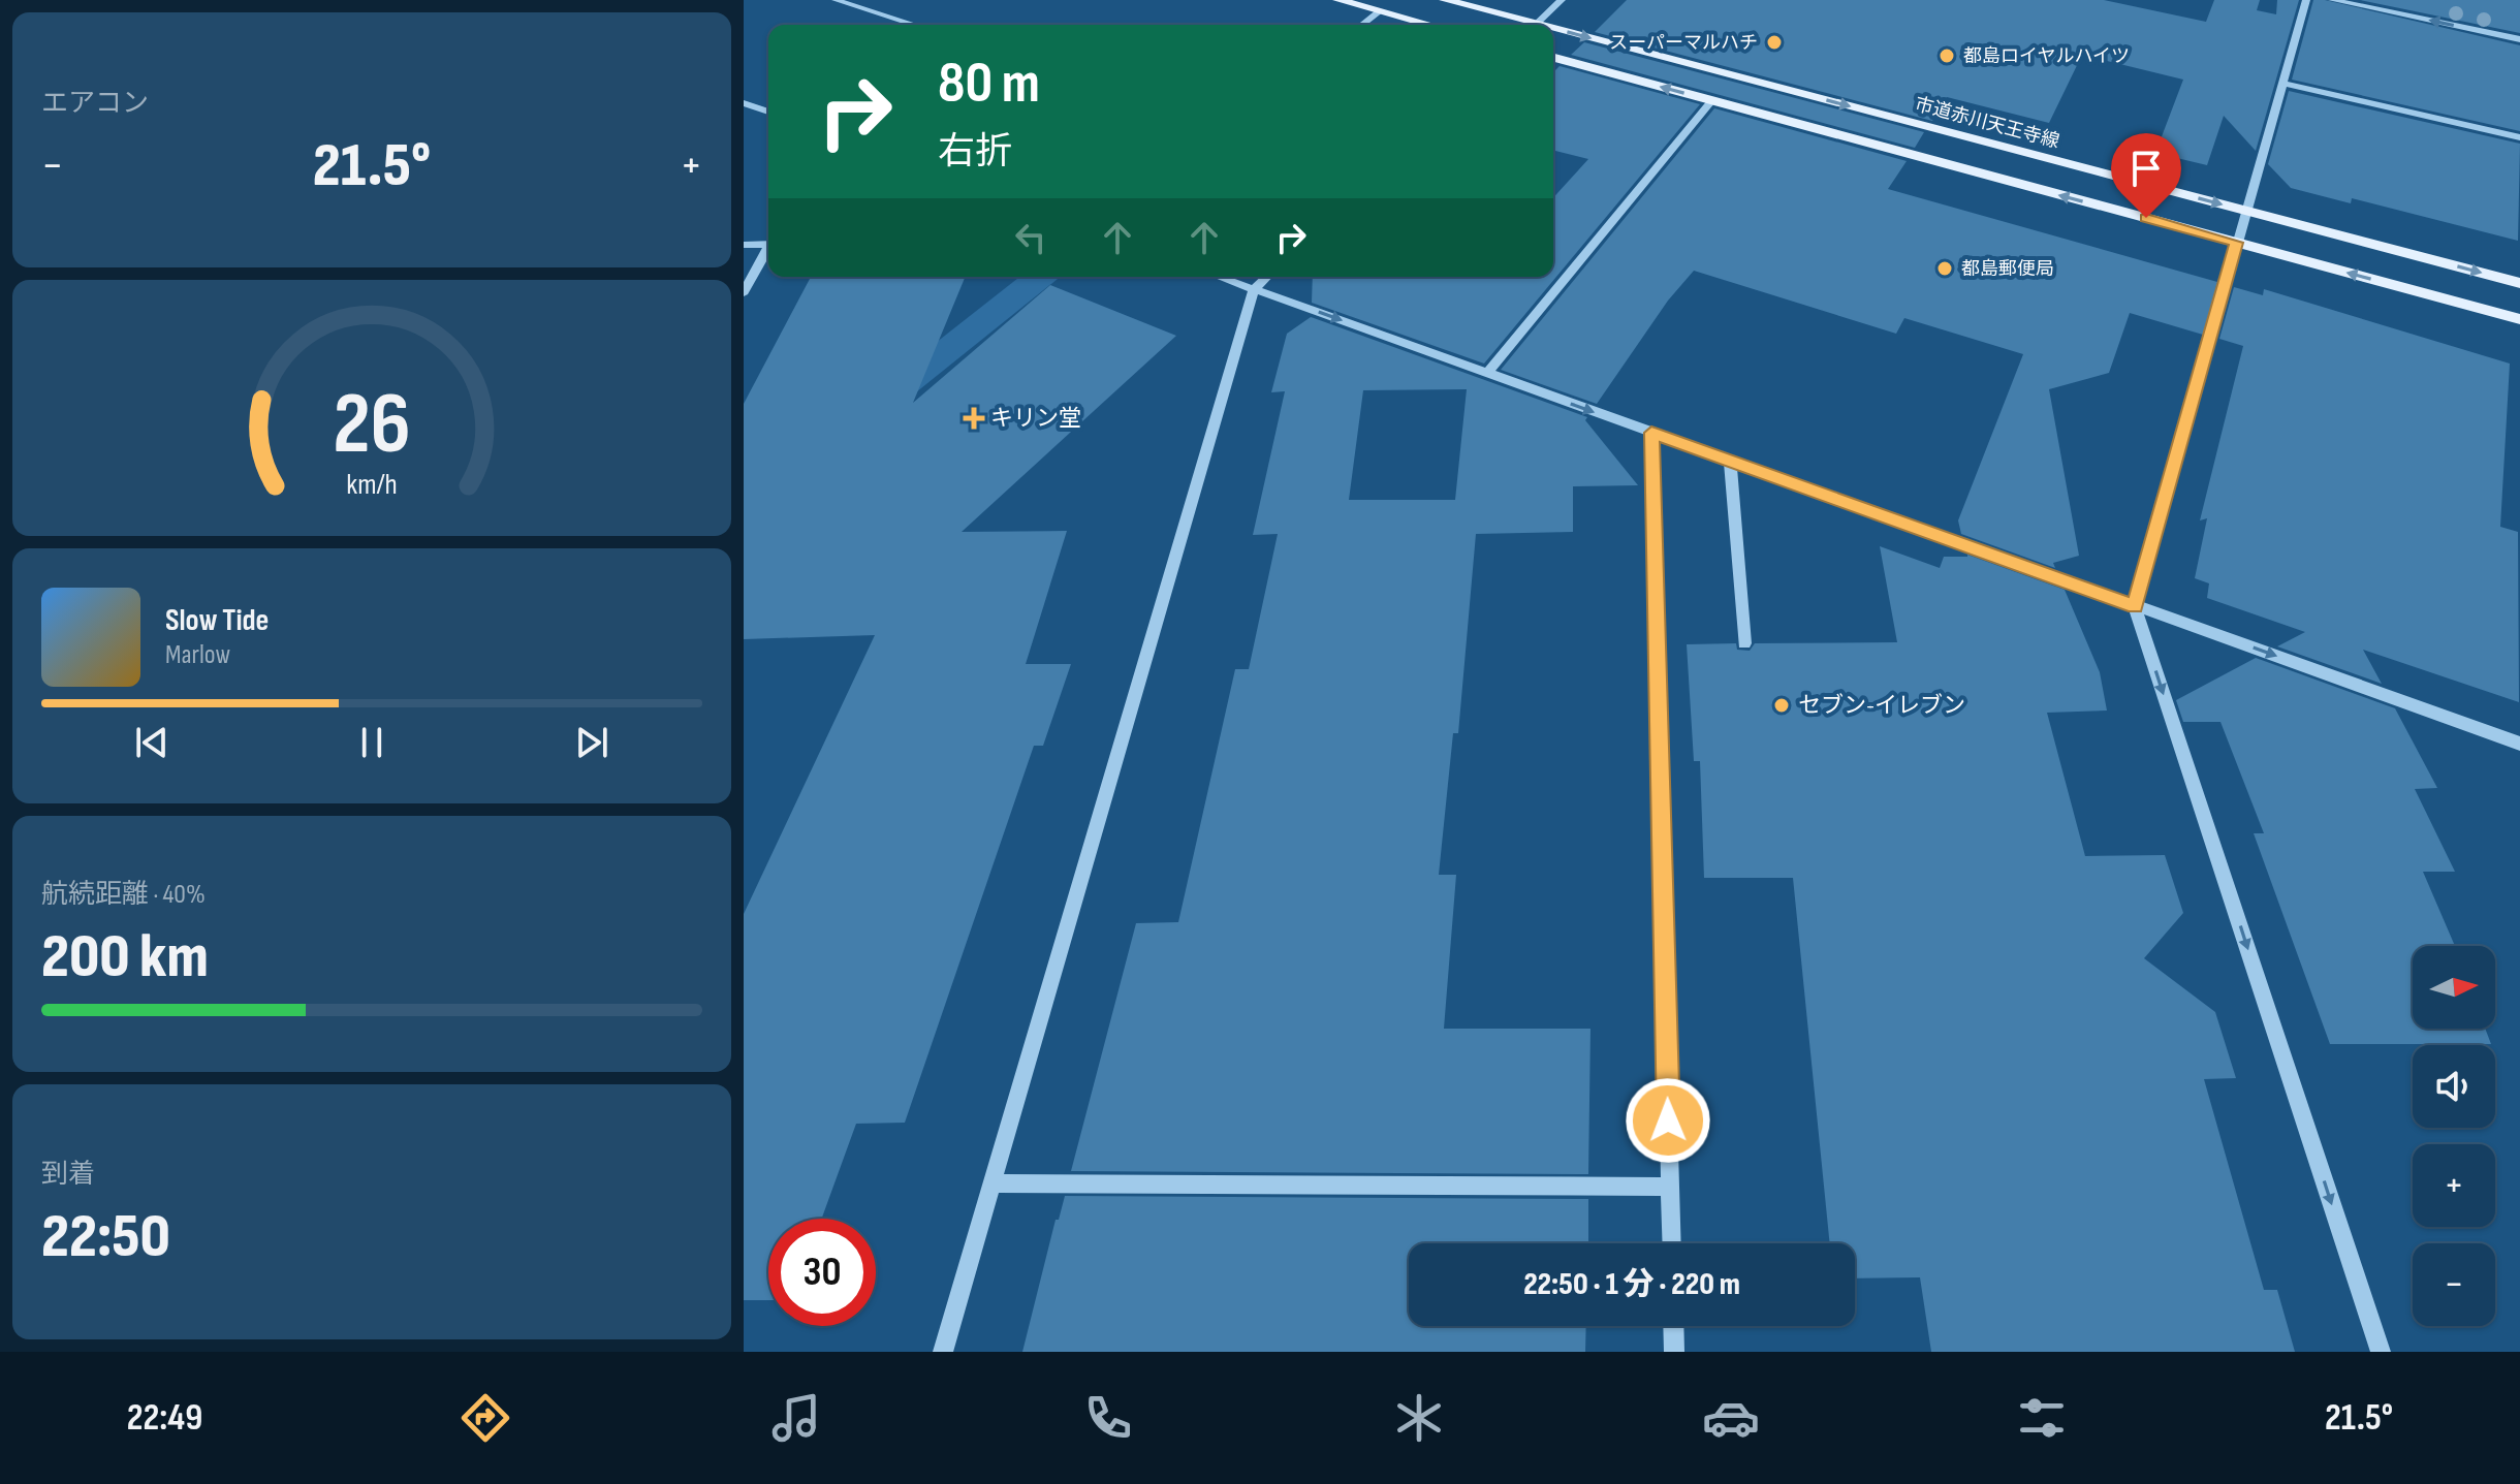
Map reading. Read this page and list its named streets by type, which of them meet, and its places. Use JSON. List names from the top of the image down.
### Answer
{
  "streets": {
    "main road": ["市道赤川天王寺線"]
  },
  "places": {
    "other": [
      "スーパーマルハチ",
      "都島ロイヤルハイツ",
      "都島郵便局",
      "セブン-イレブン"
    ],
    "health": ["キリン堂"]
  },
  "north": "right",
  "page": {
    "tile": [
      "エアコン",
      ["航続距離 · 40%", "200 km"],
      ["到着", "22:50"]
    ],
    "turn": ["80 m", "右折"],
    "heat": ["−", "21.5°", "+"],
    "song": ["Slow Tide", "Marlow"],
    "map_buttons": ["+", "−"],
    "limit": "30",
    "trip": "22:50 · 1 分 · 220 m",
    "tabs": ["22:49", "21.5°"],
    "gauge": ["26", "km/h"]
  }
}
